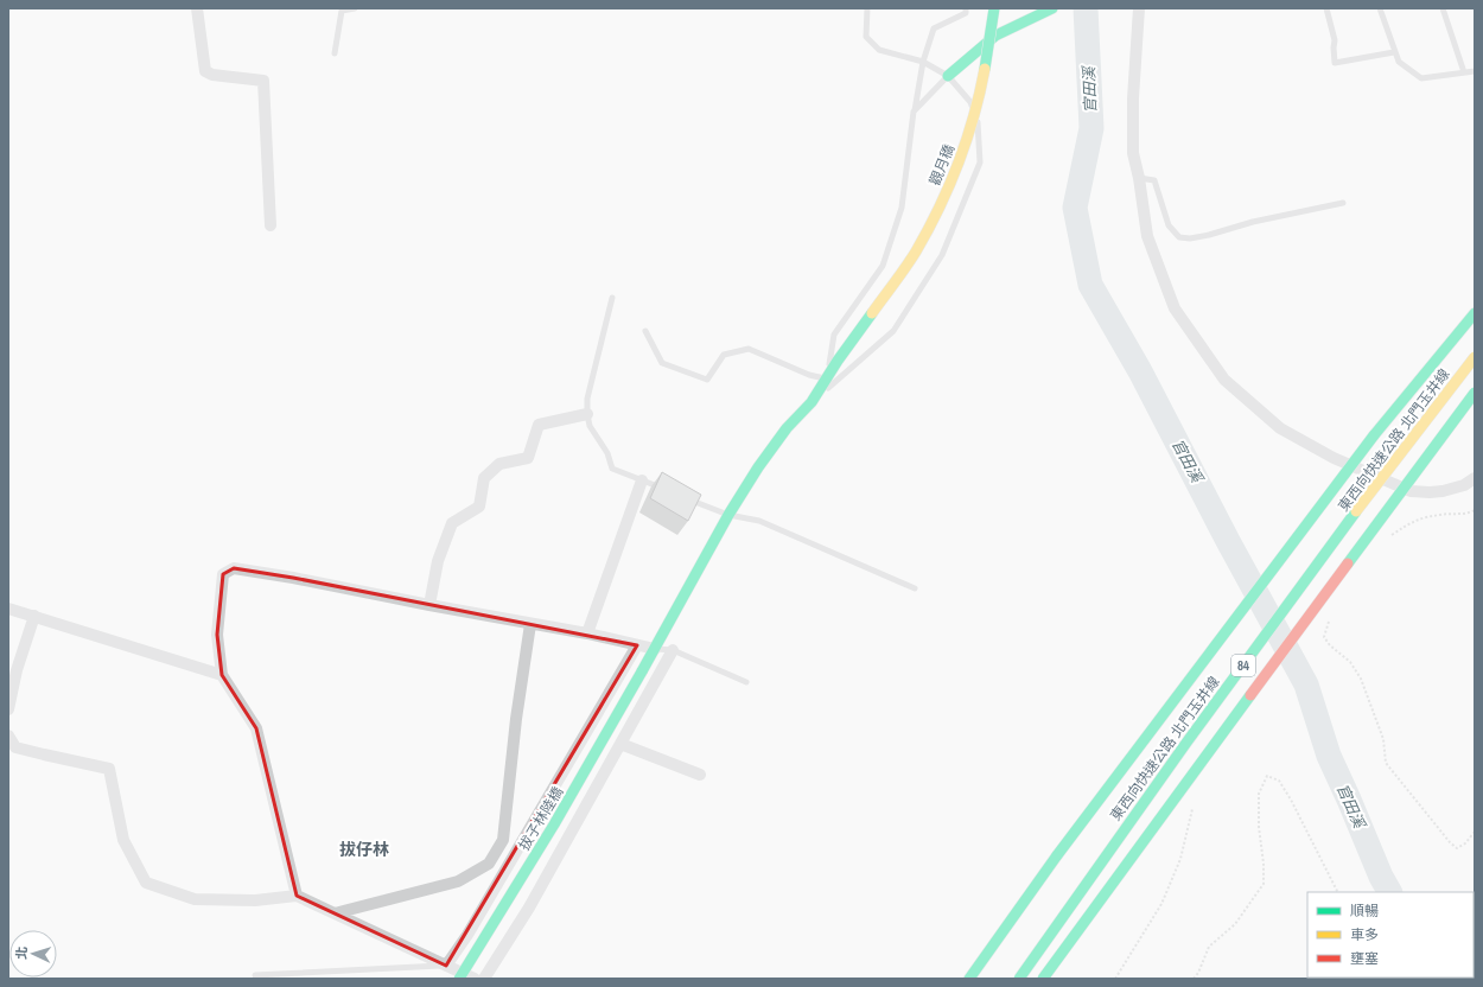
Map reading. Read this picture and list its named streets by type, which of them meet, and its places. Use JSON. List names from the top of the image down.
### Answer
{
  "streets": {
    "main road": [
      "觀月穚",
      "東西向快速公路 北門玉井線",
      "84",
      "拔子林陸橋"
    ]
  },
  "crossings": [
    ["觀月穚", "拔子林陸橋"]
  ],
  "districts": ["拔仔林"],
  "water": ["官田溪"],
  "legend": ["順暢", "車多", "壅塞"],
  "north": "left"
}
